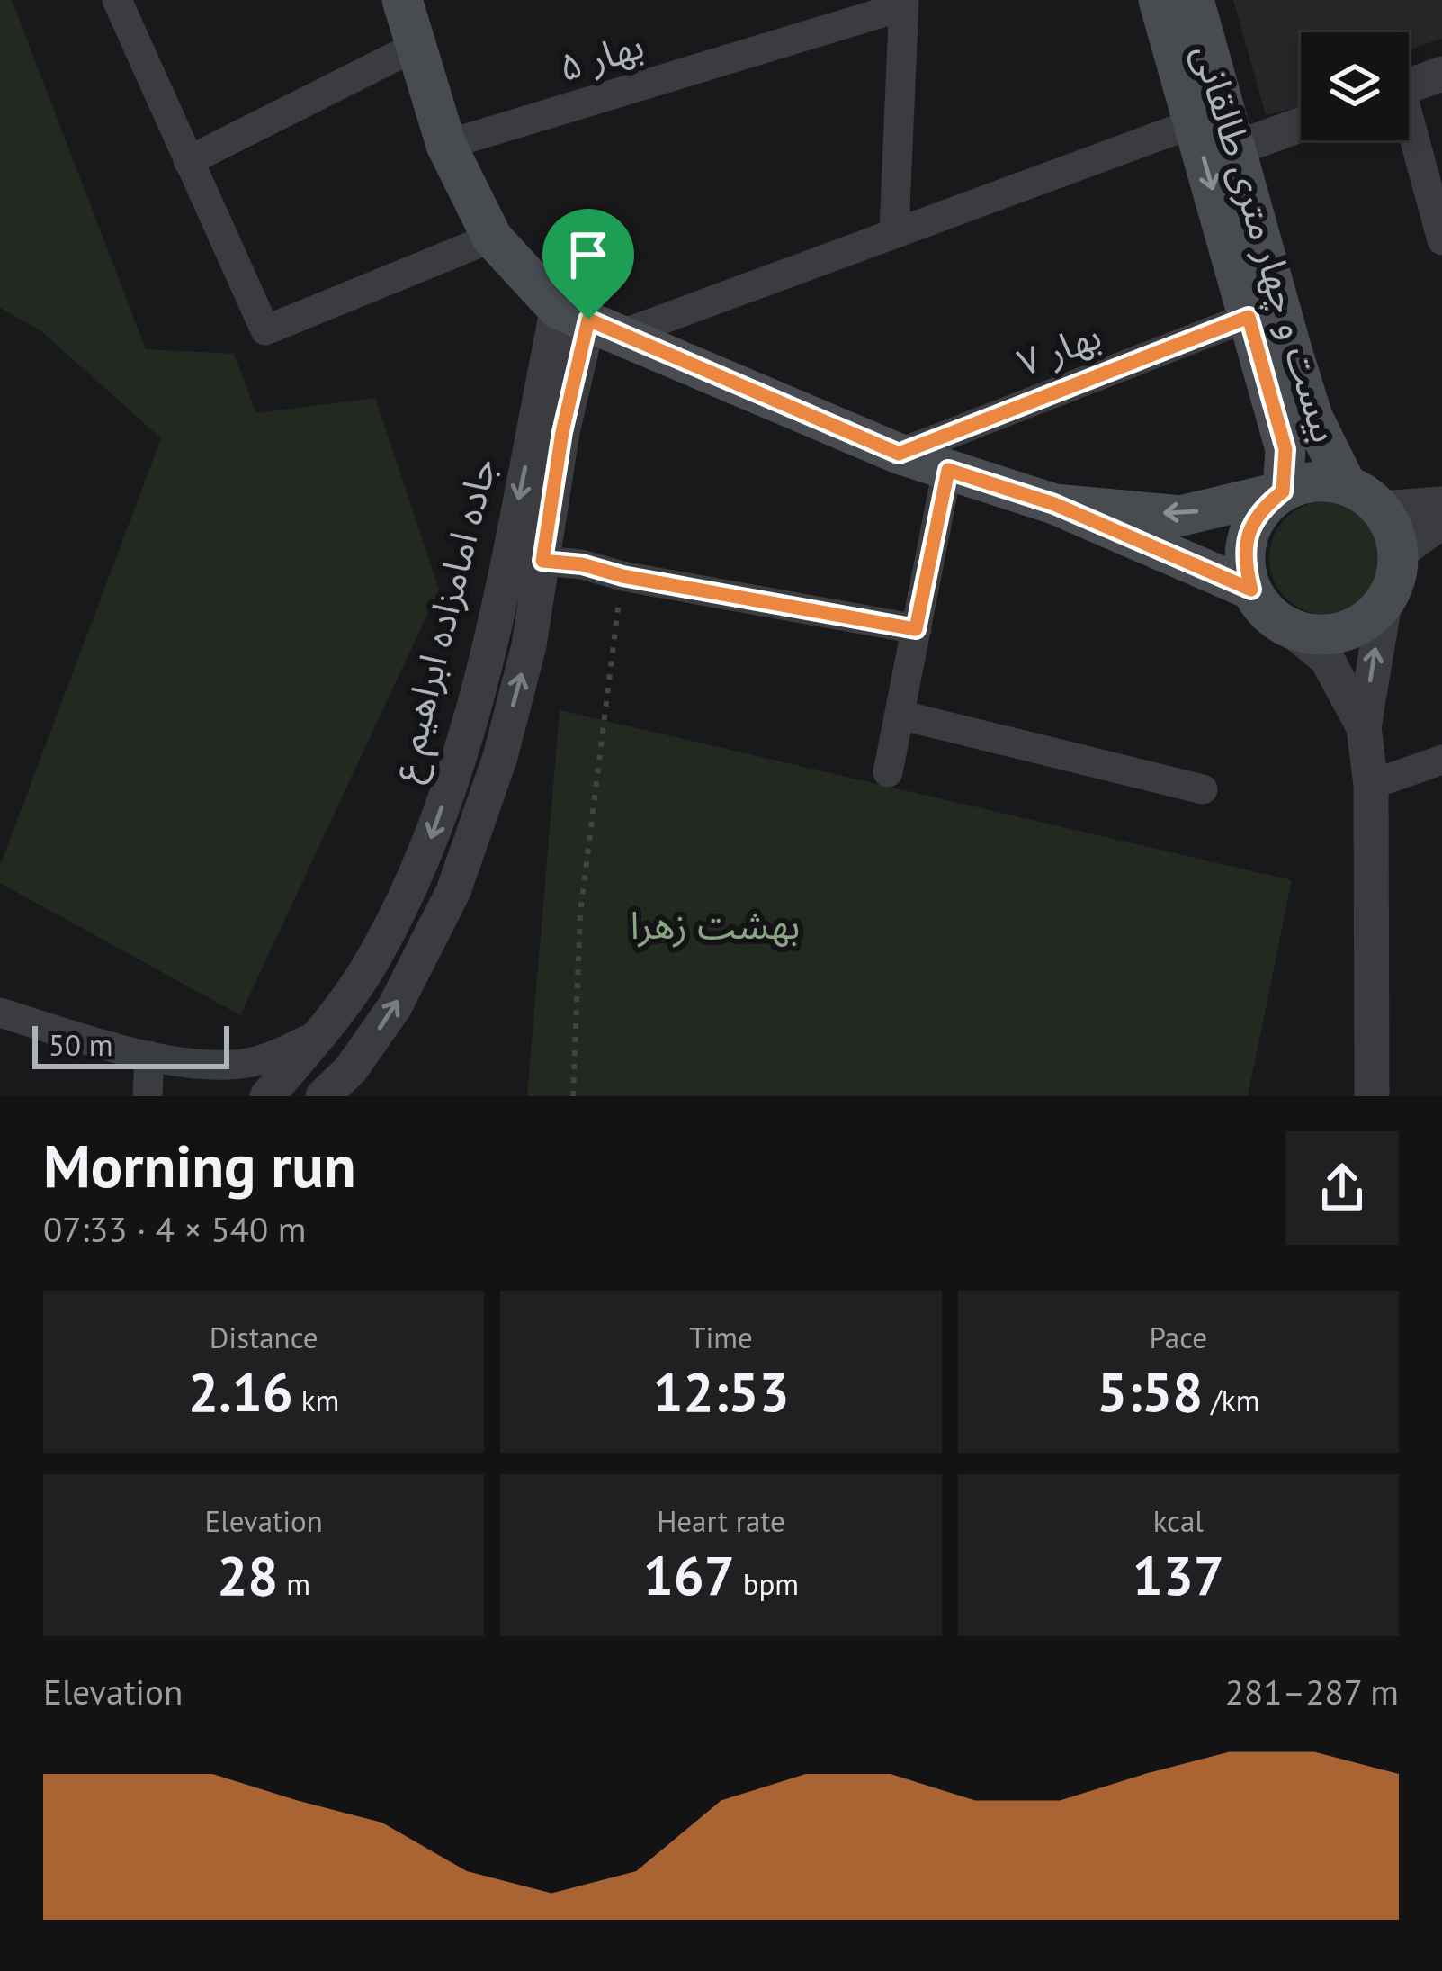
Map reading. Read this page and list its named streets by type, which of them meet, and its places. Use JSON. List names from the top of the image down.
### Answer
{
  "streets": {
    "main road": ["بیست و چهار متری طالقانی"],
    "street": ["بهار ۵", "بهار ۷", "جاده امامزاده ابراهیم ع"]
  },
  "crossings": [
    ["بیست و چهار متری طالقانی", "بهار ۷"]
  ],
  "parks": ["بهشت زهرا"],
  "scale_bar": "50 m",
  "page": {
    "scale": "50 m",
    "heading": ["Morning run", "07:33 · 4 × 540 m"],
    "stats": [
      ["Distance", "2.16 km"],
      ["Time", "12:53"],
      ["Pace", "5:58 /km"],
      ["Elevation", "28 m"],
      ["Heart rate", "167 bpm"],
      ["kcal", "137"]
    ],
    "chart": ["Elevation", "281–287 m"]
  }
}
